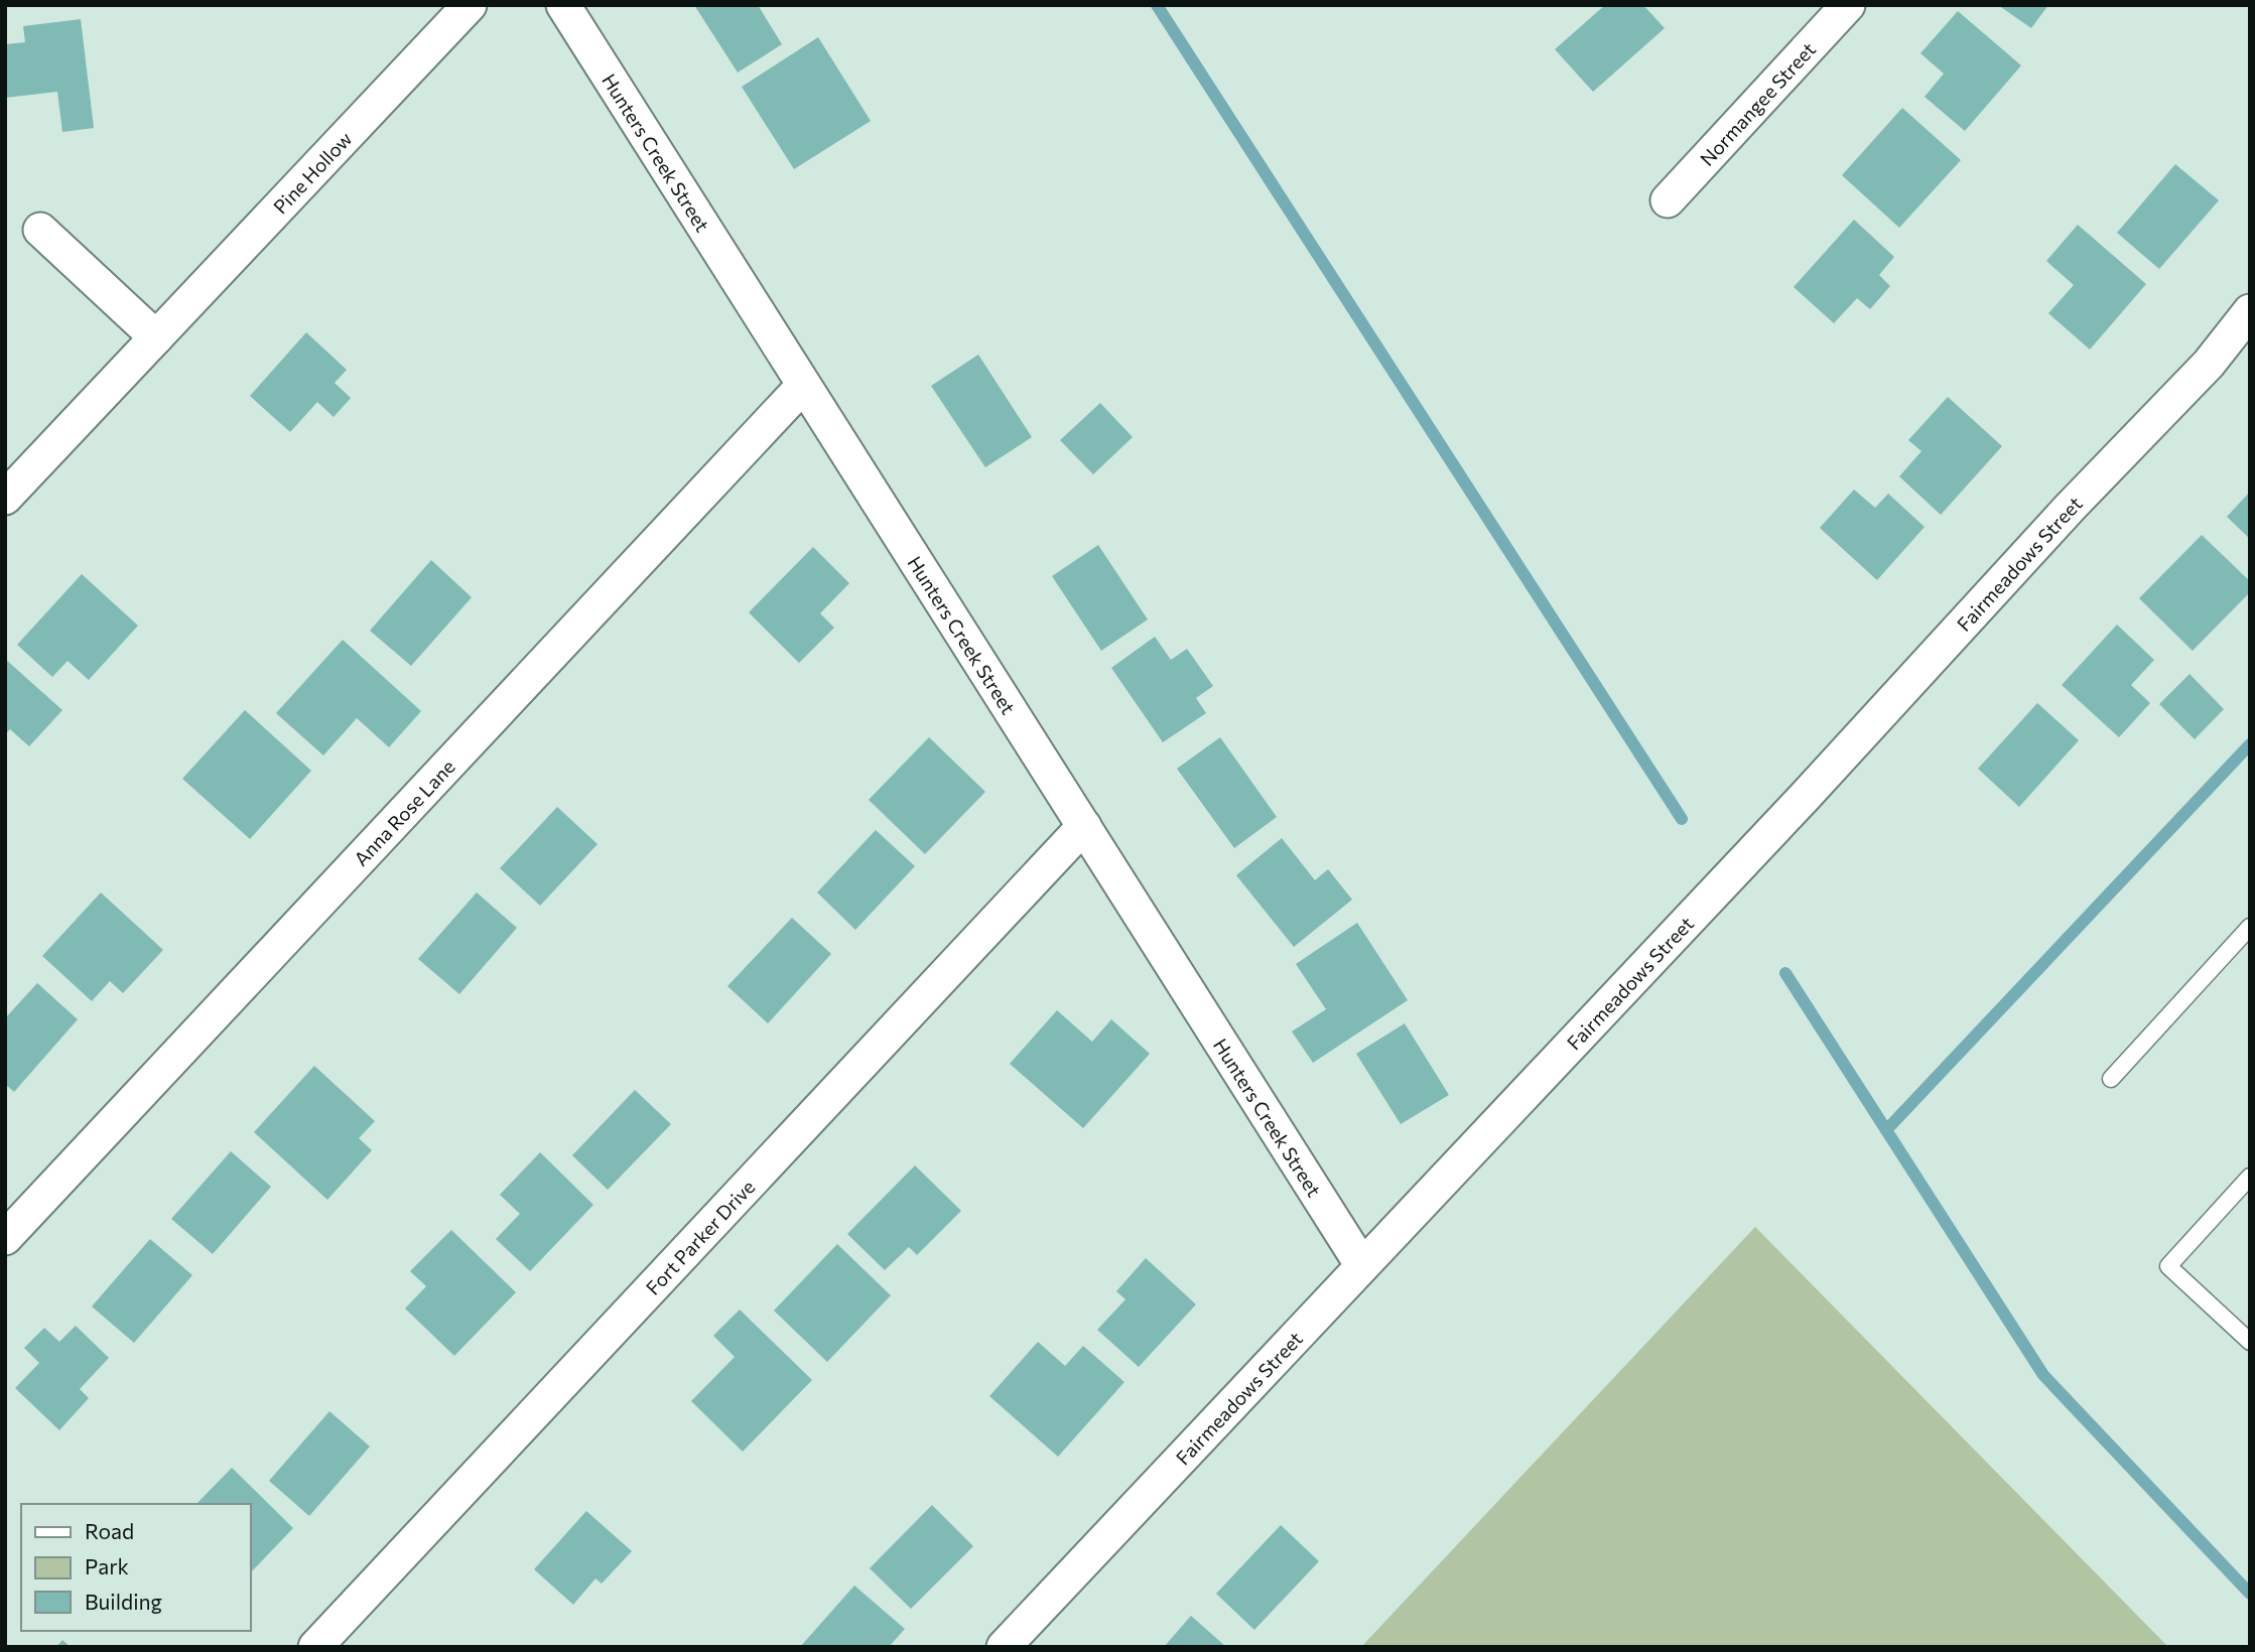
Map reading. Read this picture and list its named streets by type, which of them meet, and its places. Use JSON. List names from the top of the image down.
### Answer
{
  "streets": {
    "street": [
      "Normangee Street",
      "Hunters Creek Street",
      "Pine Hollow",
      "Fairmeadows Street",
      "Anna Rose Lane",
      "Fort Parker Drive"
    ]
  },
  "crossings": [
    ["Hunters Creek Street", "Fairmeadows Street"],
    ["Hunters Creek Street", "Anna Rose Lane"],
    ["Hunters Creek Street", "Fort Parker Drive"]
  ],
  "legend": ["Road", "Park", "Building"]
}
